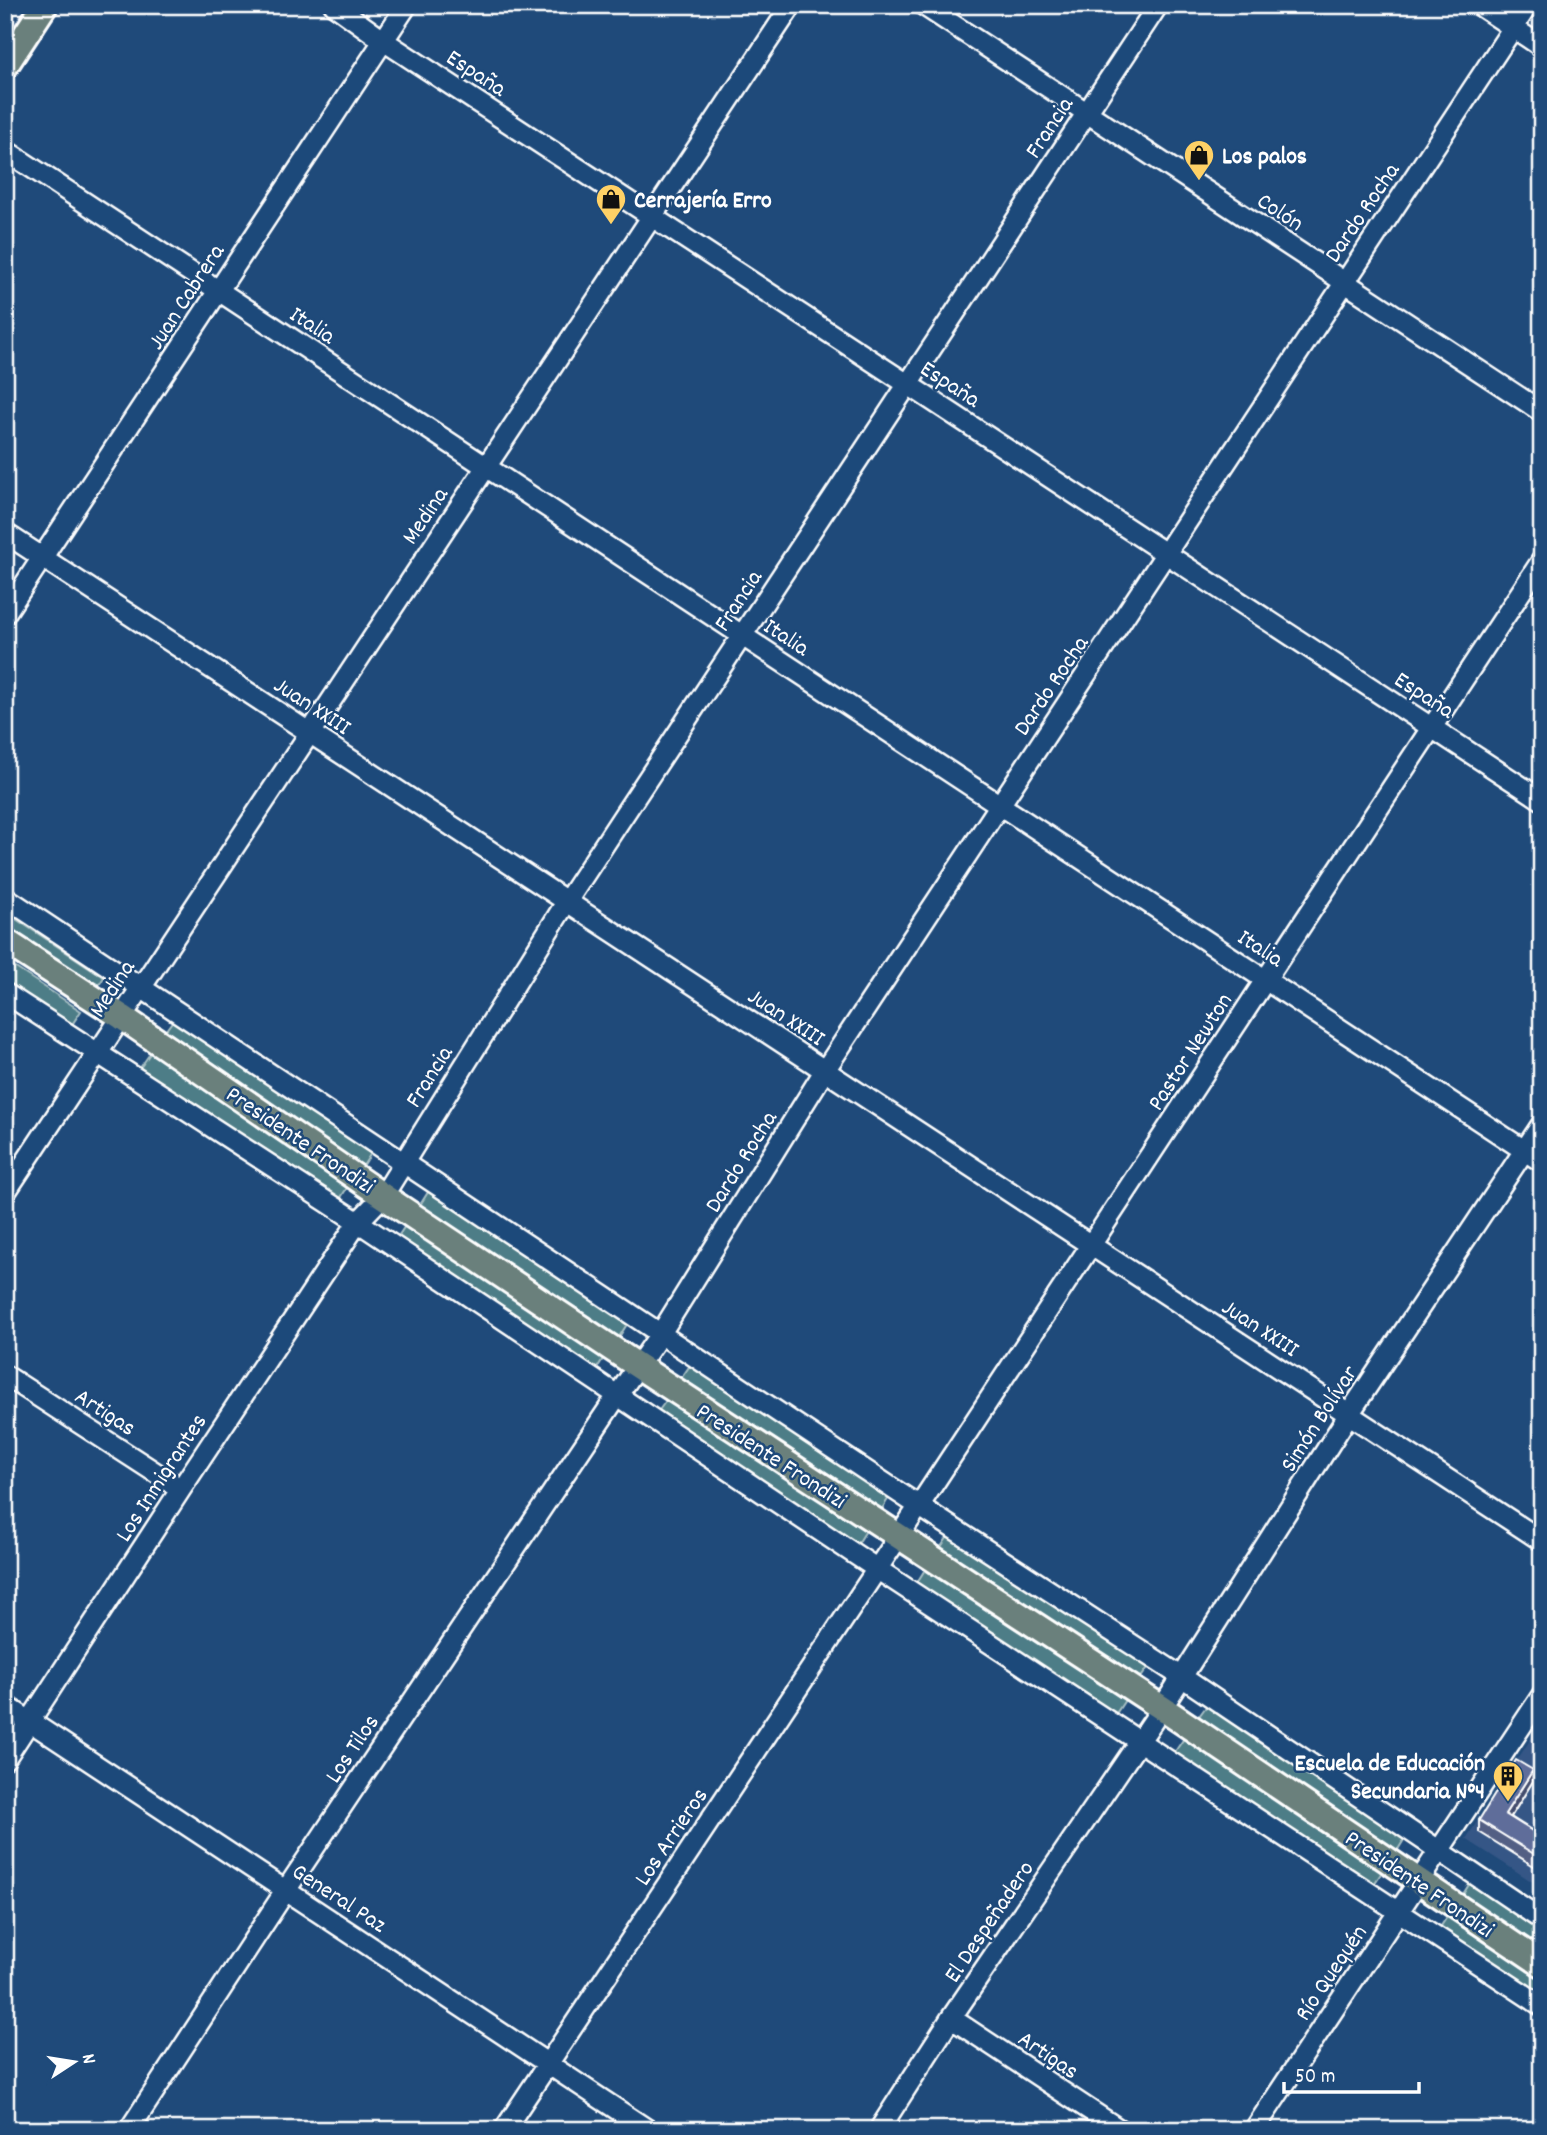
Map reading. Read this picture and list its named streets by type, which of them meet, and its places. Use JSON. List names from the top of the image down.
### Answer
{
  "streets": {
    "main road": ["Presidente Frondizi"],
    "street": [
      "España",
      "Francia",
      "Colón",
      "Dardo Rocha",
      "Juan Cabrera",
      "Italia",
      "Medina",
      "Juan XXIII",
      "Pastor Newton",
      "Artigas",
      "Simón Bolívar",
      "Los Inmigrantes",
      "Los Tilos",
      "Los Arrieros",
      "General Paz",
      "El Despeñadero",
      "Río Quequén"
    ]
  },
  "crossings": [
    ["España", "Francia"],
    ["España", "Dardo Rocha"],
    ["España", "Juan Cabrera"],
    ["España", "Medina"],
    ["España", "Pastor Newton"],
    ["Francia", "Colón"],
    ["Francia", "Italia"],
    ["Francia", "Juan XXIII"],
    ["Francia", "Presidente Frondizi"],
    ["Francia", "Los Inmigrantes"],
    ["Colón", "Dardo Rocha"],
    ["Dardo Rocha", "Italia"],
    ["Dardo Rocha", "Juan XXIII"],
    ["Dardo Rocha", "Presidente Frondizi"],
    ["Dardo Rocha", "Los Tilos"],
    ["Juan Cabrera", "Italia"],
    ["Juan Cabrera", "Juan XXIII"],
    ["Italia", "Medina"],
    ["Italia", "Pastor Newton"],
    ["Italia", "Simón Bolívar"],
    ["Medina", "Juan XXIII"],
    ["Medina", "Presidente Frondizi"],
    ["Juan XXIII", "Pastor Newton"],
    ["Juan XXIII", "Simón Bolívar"],
    ["Pastor Newton", "Presidente Frondizi"],
    ["Pastor Newton", "Los Arrieros"],
    ["Presidente Frondizi", "Simón Bolívar"],
    ["Presidente Frondizi", "Los Inmigrantes"],
    ["Presidente Frondizi", "Los Tilos"],
    ["Presidente Frondizi", "Los Arrieros"],
    ["Presidente Frondizi", "El Despeñadero"],
    ["Presidente Frondizi", "Río Quequén"],
    ["Artigas", "Los Inmigrantes"],
    ["Artigas", "El Despeñadero"],
    ["Simón Bolívar", "El Despeñadero"],
    ["Los Inmigrantes", "General Paz"],
    ["Los Tilos", "General Paz"],
    ["Los Arrieros", "General Paz"]
  ],
  "places": {
    "shop": ["Los palos", "Cerrajería Erro"],
    "building": ["Escuela de Educación Secundaria N°4"]
  },
  "scale_bar": "50 m",
  "north": "right"
}
